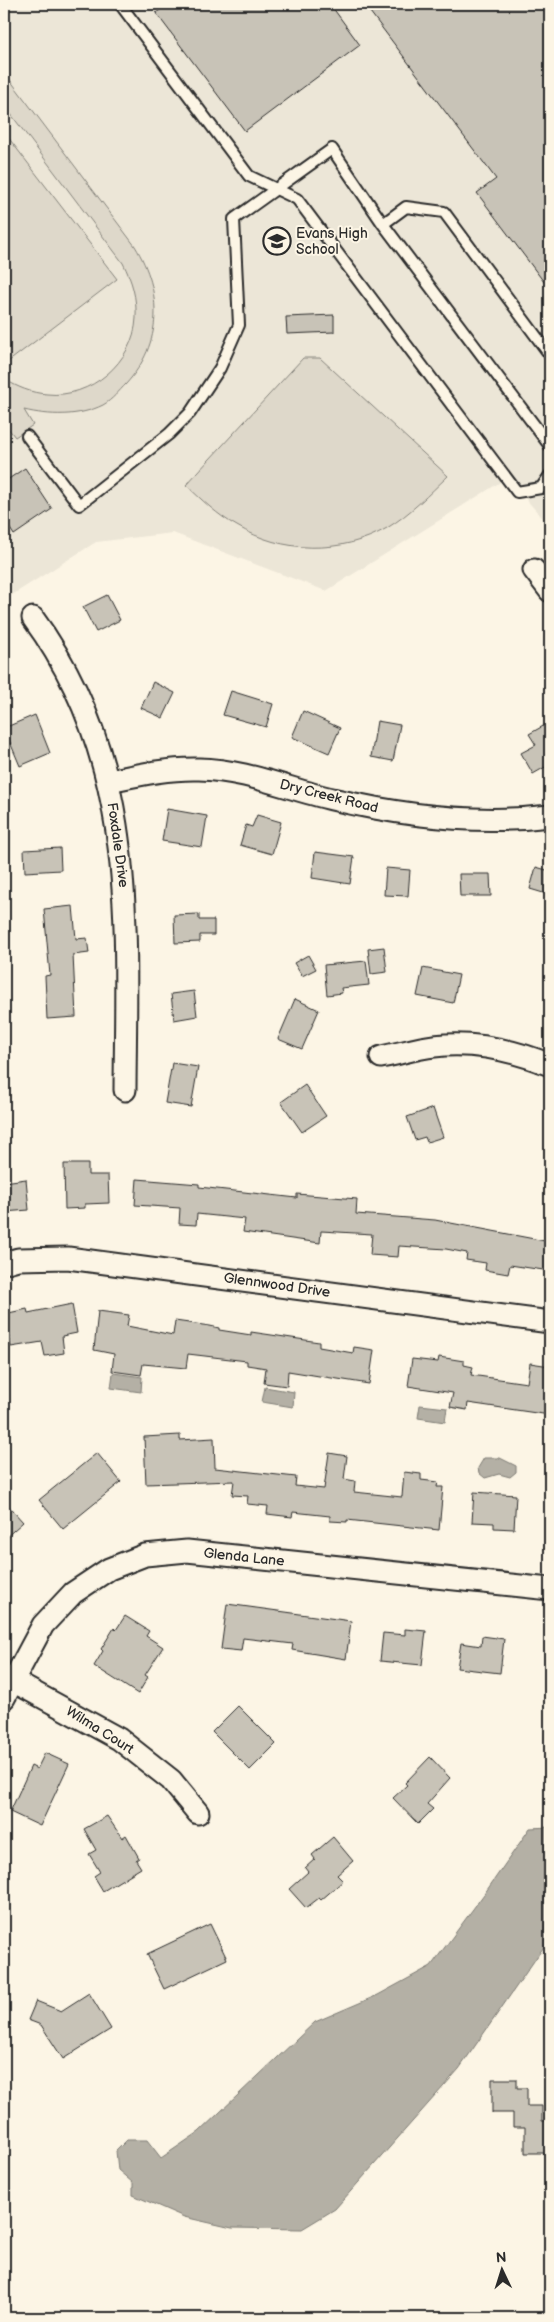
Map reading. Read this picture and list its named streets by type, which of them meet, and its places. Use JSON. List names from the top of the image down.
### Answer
{
  "streets": {
    "street": [
      "Dry Creek Road",
      "Foxdale Drive",
      "Glennwood Drive",
      "Glenda Lane",
      "Wilma Court"
    ]
  },
  "crossings": [
    ["Dry Creek Road", "Foxdale Drive"],
    ["Glenda Lane", "Wilma Court"]
  ],
  "places": {
    "school or university": ["Evans High School"]
  },
  "north": "top"
}
